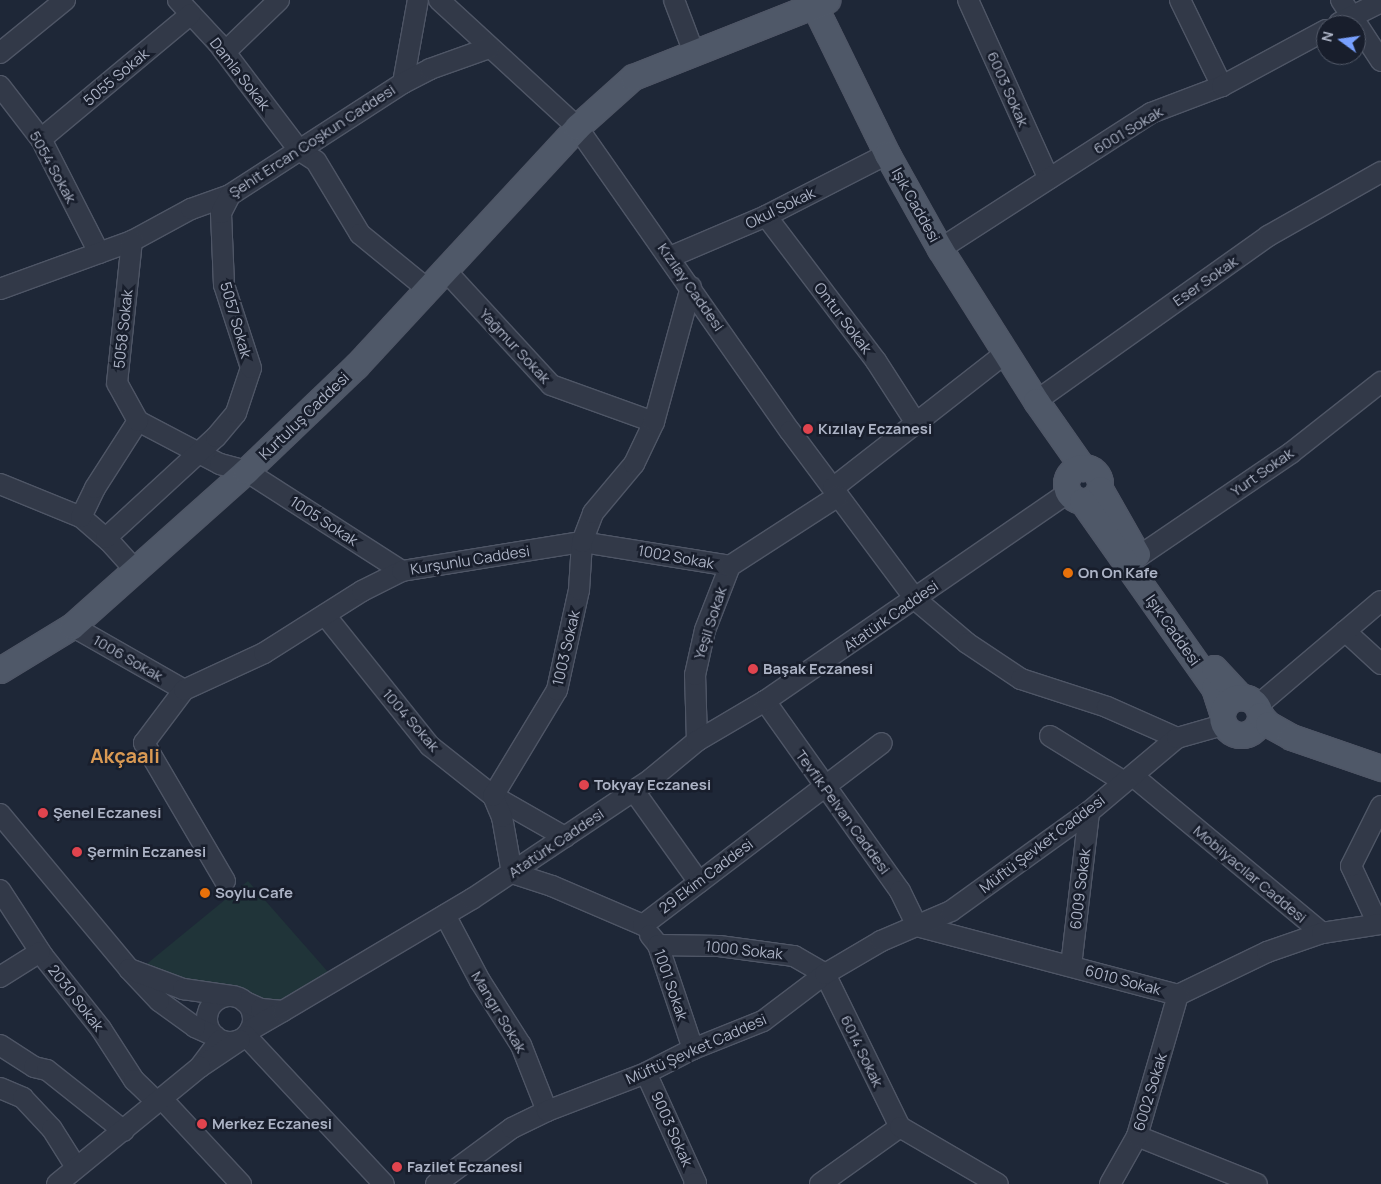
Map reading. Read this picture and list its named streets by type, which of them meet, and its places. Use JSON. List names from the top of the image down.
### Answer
{
  "streets": {
    "main road": ["Işık Caddesi", "Kurtuluş Caddesi", "Müftü Şevket Caddesi"],
    "street": [
      "Damla Sokak",
      "5055 Sokak",
      "6003 Sokak",
      "6001 Sokak",
      "Şehit Ercan Coşkun Caddesi",
      "5054 Sokak",
      "Okul Sokak",
      "Eser Sokak",
      "Kızılay Caddesi",
      "Ontur Sokak",
      "5057 Sokak",
      "5058 Sokak",
      "Yağmur Sokak",
      "Yurt Sokak",
      "1005 Sokak",
      "1002 Sokak",
      "Kurşunlu Caddesi",
      "Atatürk Caddesi",
      "Yeşil Sokak",
      "1003 Sokak",
      "1006 Sokak",
      "1004 Sokak",
      "Tevfik Pelvan Caddesi",
      "Mobilyacılar Caddesi",
      "29 Ekim Caddesi",
      "6009 Sokak",
      "1000 Sokak",
      "6010 Sokak",
      "1001 Sokak",
      "2030 Sokak",
      "Mangır Sokak",
      "6014 Sokak",
      "6002 Sokak",
      "9003 Sokak"
    ]
  },
  "crossings": [
    ["Damla Sokak", "5055 Sokak"],
    ["Damla Sokak", "Şehit Ercan Coşkun Caddesi"],
    ["5055 Sokak", "5054 Sokak"],
    ["6003 Sokak", "6001 Sokak"],
    ["6001 Sokak", "Işık Caddesi"],
    ["Şehit Ercan Coşkun Caddesi", "5054 Sokak"],
    ["Şehit Ercan Coşkun Caddesi", "Kızılay Caddesi"],
    ["Şehit Ercan Coşkun Caddesi", "5057 Sokak"],
    ["Şehit Ercan Coşkun Caddesi", "5058 Sokak"],
    ["Işık Caddesi", "Okul Sokak"],
    ["Işık Caddesi", "Eser Sokak"],
    ["Işık Caddesi", "Kurtuluş Caddesi"],
    ["Işık Caddesi", "Yurt Sokak"],
    ["Işık Caddesi", "1002 Sokak"],
    ["Işık Caddesi", "Atatürk Caddesi"],
    ["Işık Caddesi", "Müftü Şevket Caddesi"],
    ["Okul Sokak", "Kızılay Caddesi"],
    ["Okul Sokak", "Ontur Sokak"],
    ["Kızılay Caddesi", "Kurtuluş Caddesi"],
    ["Kızılay Caddesi", "1002 Sokak"],
    ["Kızılay Caddesi", "Atatürk Caddesi"],
    ["Kızılay Caddesi", "Müftü Şevket Caddesi"],
    ["Ontur Sokak", "1002 Sokak"],
    ["5057 Sokak", "1005 Sokak"],
    ["5058 Sokak", "1005 Sokak"],
    ["Yağmur Sokak", "Kurtuluş Caddesi"],
    ["Kurtuluş Caddesi", "1005 Sokak"],
    ["Kurtuluş Caddesi", "1006 Sokak"],
    ["1005 Sokak", "Kurşunlu Caddesi"],
    ["1002 Sokak", "Kurşunlu Caddesi"],
    ["1002 Sokak", "Yeşil Sokak"],
    ["1002 Sokak", "1003 Sokak"],
    ["Kurşunlu Caddesi", "1003 Sokak"],
    ["Kurşunlu Caddesi", "1006 Sokak"],
    ["Kurşunlu Caddesi", "1004 Sokak"],
    ["Atatürk Caddesi", "Yeşil Sokak"],
    ["Atatürk Caddesi", "1004 Sokak"],
    ["Atatürk Caddesi", "Tevfik Pelvan Caddesi"],
    ["Atatürk Caddesi", "Mangır Sokak"],
    ["1003 Sokak", "1004 Sokak"],
    ["Tevfik Pelvan Caddesi", "Müftü Şevket Caddesi"],
    ["Tevfik Pelvan Caddesi", "29 Ekim Caddesi"],
    ["Tevfik Pelvan Caddesi", "6010 Sokak"],
    ["Müftü Şevket Caddesi", "Mobilyacılar Caddesi"],
    ["Müftü Şevket Caddesi", "6009 Sokak"],
    ["Müftü Şevket Caddesi", "1000 Sokak"],
    ["Müftü Şevket Caddesi", "6010 Sokak"],
    ["Müftü Şevket Caddesi", "1001 Sokak"],
    ["Müftü Şevket Caddesi", "Mangır Sokak"],
    ["Müftü Şevket Caddesi", "6014 Sokak"],
    ["Müftü Şevket Caddesi", "9003 Sokak"],
    ["Mobilyacılar Caddesi", "6010 Sokak"],
    ["29 Ekim Caddesi", "1001 Sokak"],
    ["6009 Sokak", "6010 Sokak"],
    ["1000 Sokak", "1001 Sokak"],
    ["1000 Sokak", "6014 Sokak"],
    ["6010 Sokak", "6002 Sokak"]
  ],
  "districts": ["Akçaali"],
  "places": [
    "Kızılay Eczanesi",
    "On On Kafe",
    "Başak Eczanesi",
    "Tokyay Eczanesi",
    "Şenel Eczanesi",
    "Şermin Eczanesi",
    "Soylu Cafe",
    "Merkez Eczanesi",
    "Fazilet Eczanesi"
  ],
  "north": "left"
}
